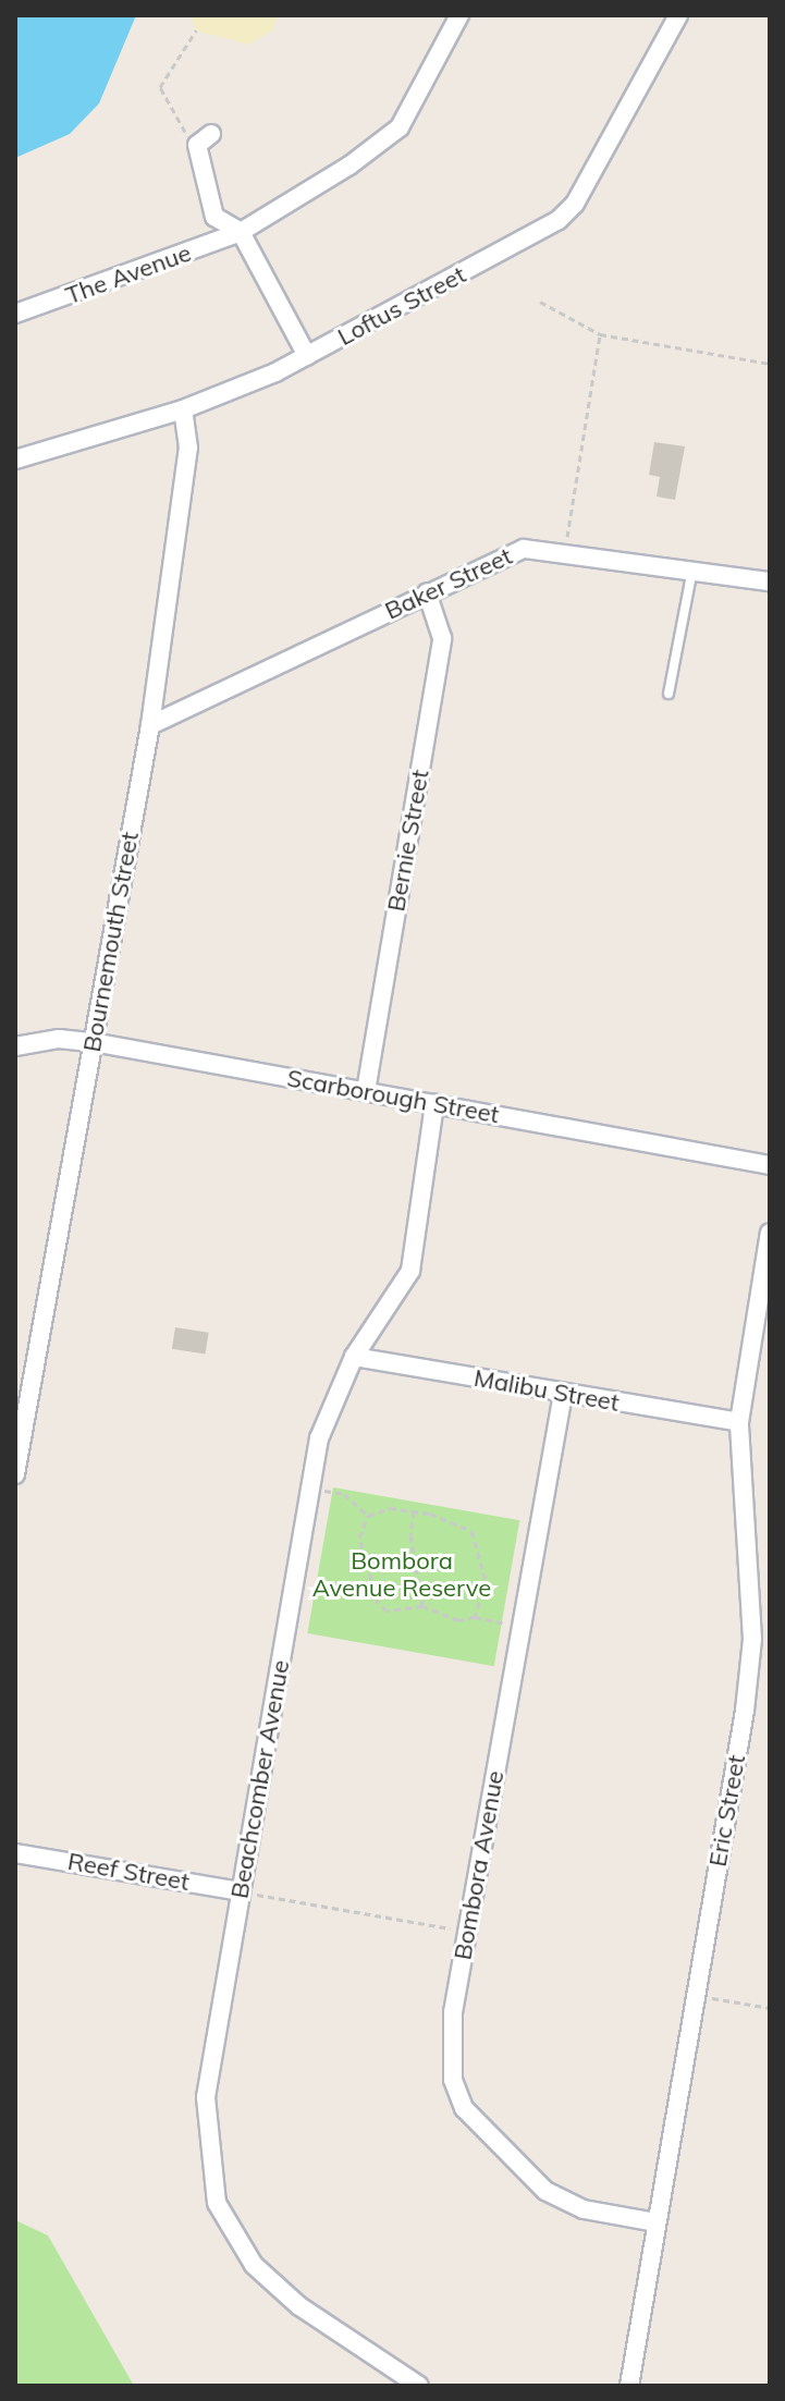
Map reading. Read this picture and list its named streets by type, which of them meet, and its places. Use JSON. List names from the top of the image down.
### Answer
{
  "streets": {
    "street": [
      "The Avenue",
      "Loftus Street",
      "Baker Street",
      "Bernie Street",
      "Bournemouth Street",
      "Scarborough Street",
      "Malibu Street",
      "Beachcomber Avenue",
      "Eric Street",
      "Bombora Avenue",
      "Reef Street"
    ]
  },
  "crossings": [
    ["Loftus Street", "Bournemouth Street"],
    ["Baker Street", "Bernie Street"],
    ["Baker Street", "Bournemouth Street"],
    ["Bernie Street", "Scarborough Street"],
    ["Bournemouth Street", "Scarborough Street"],
    ["Scarborough Street", "Beachcomber Avenue"],
    ["Malibu Street", "Beachcomber Avenue"],
    ["Malibu Street", "Eric Street"],
    ["Malibu Street", "Bombora Avenue"],
    ["Beachcomber Avenue", "Reef Street"],
    ["Eric Street", "Bombora Avenue"]
  ],
  "parks": ["Bombora Avenue Reserve"]
}
